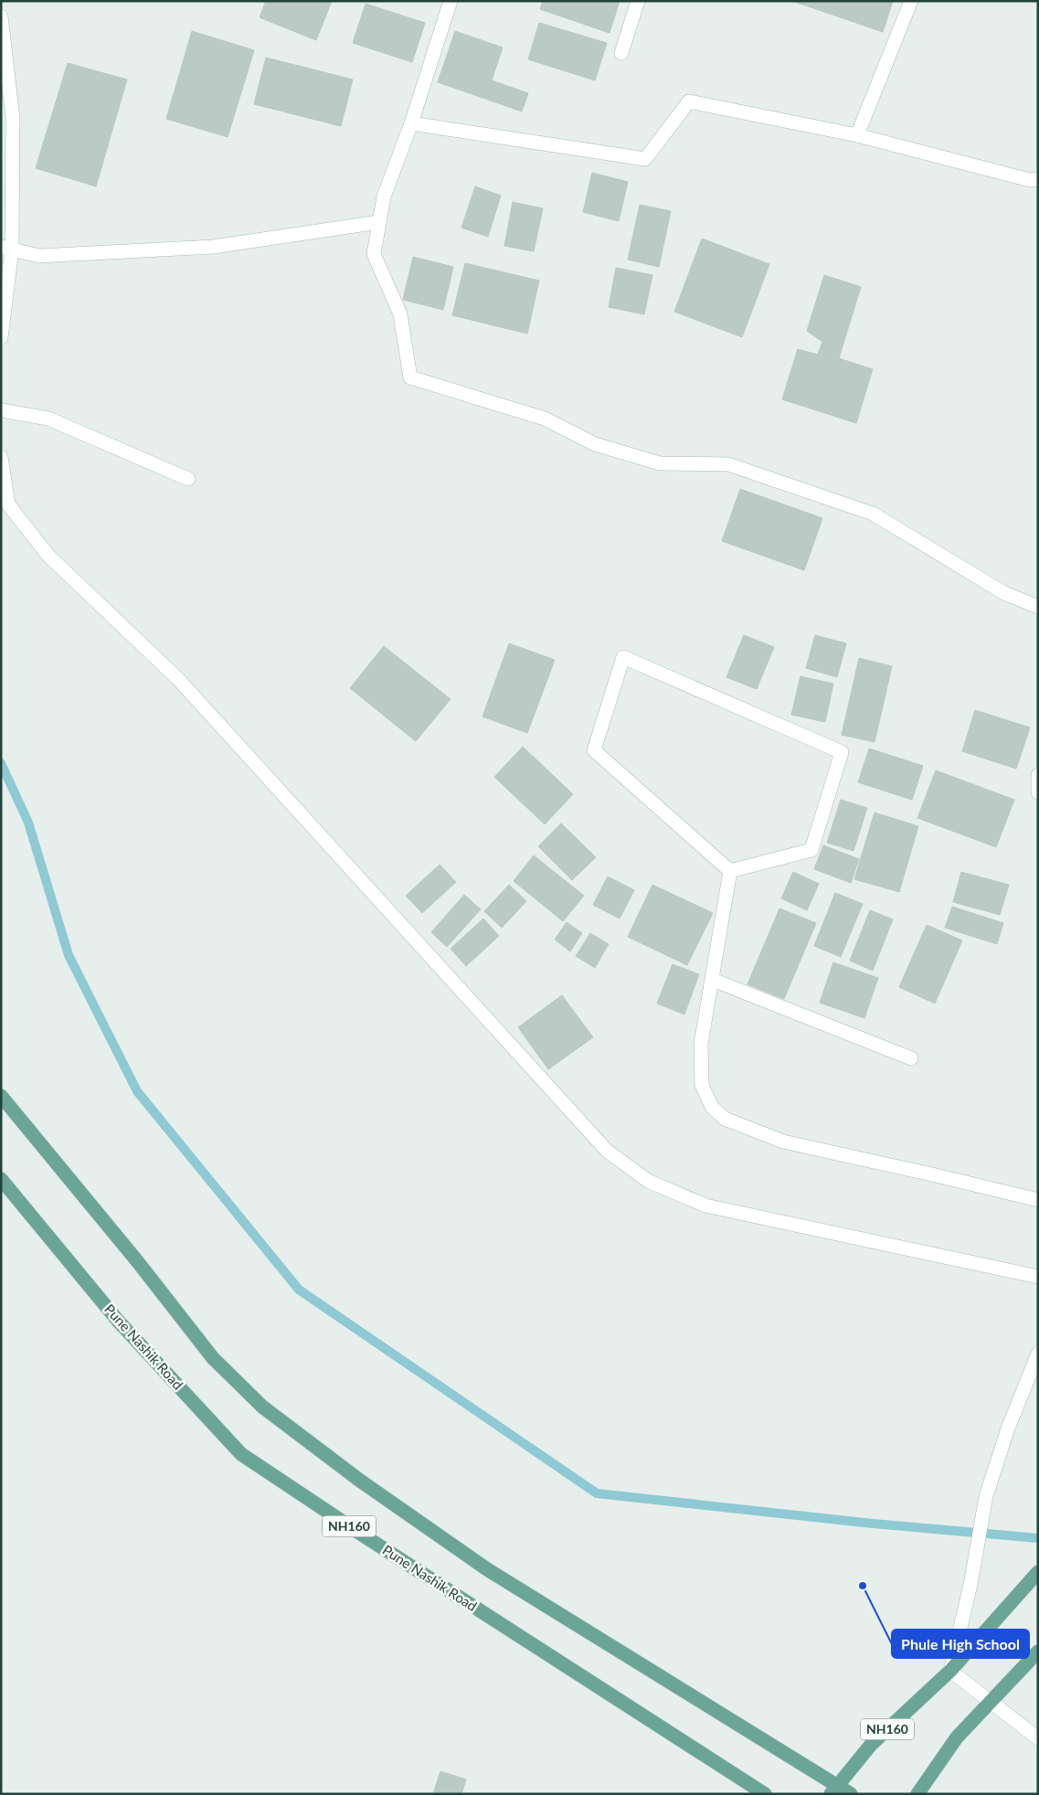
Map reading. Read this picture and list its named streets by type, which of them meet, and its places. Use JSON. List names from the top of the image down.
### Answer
{
  "streets": {
    "main road": ["Pune Nashik Road", "NH160"]
  },
  "places": ["Phule High School"]
}
